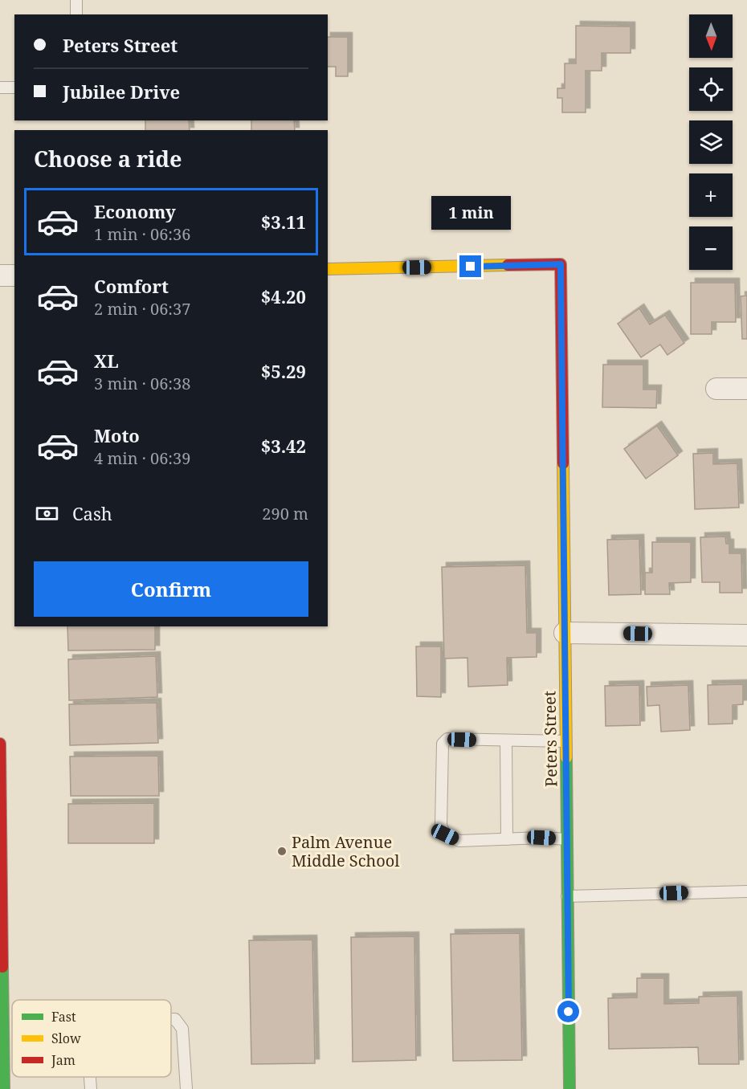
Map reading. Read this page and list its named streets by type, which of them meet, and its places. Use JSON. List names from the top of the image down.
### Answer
{
  "streets": {
    "street": ["Peters Street"]
  },
  "places": ["Palm Avenue Middle School"],
  "legend": ["Fast", "Slow", "Jam"],
  "north": "bottom",
  "page": {
    "map_buttons": ["+", "−"],
    "banner": ["Peters Street", "Jubilee Drive"],
    "heading": "Choose a ride",
    "list": [
      {
        "name": "Economy",
        "note": "1 min · 06:36",
        "value": "$3.11"
      },
      {
        "name": "Comfort",
        "note": "2 min · 06:37",
        "value": "$4.20"
      },
      {
        "name": "XL",
        "note": "3 min · 06:38",
        "value": "$5.29"
      },
      {
        "name": "Moto",
        "note": "4 min · 06:39",
        "value": "$3.42"
      }
    ],
    "bubble": "1 min",
    "pay": ["Cash", "290 m"],
    "buttons": "Confirm"
  }
}
